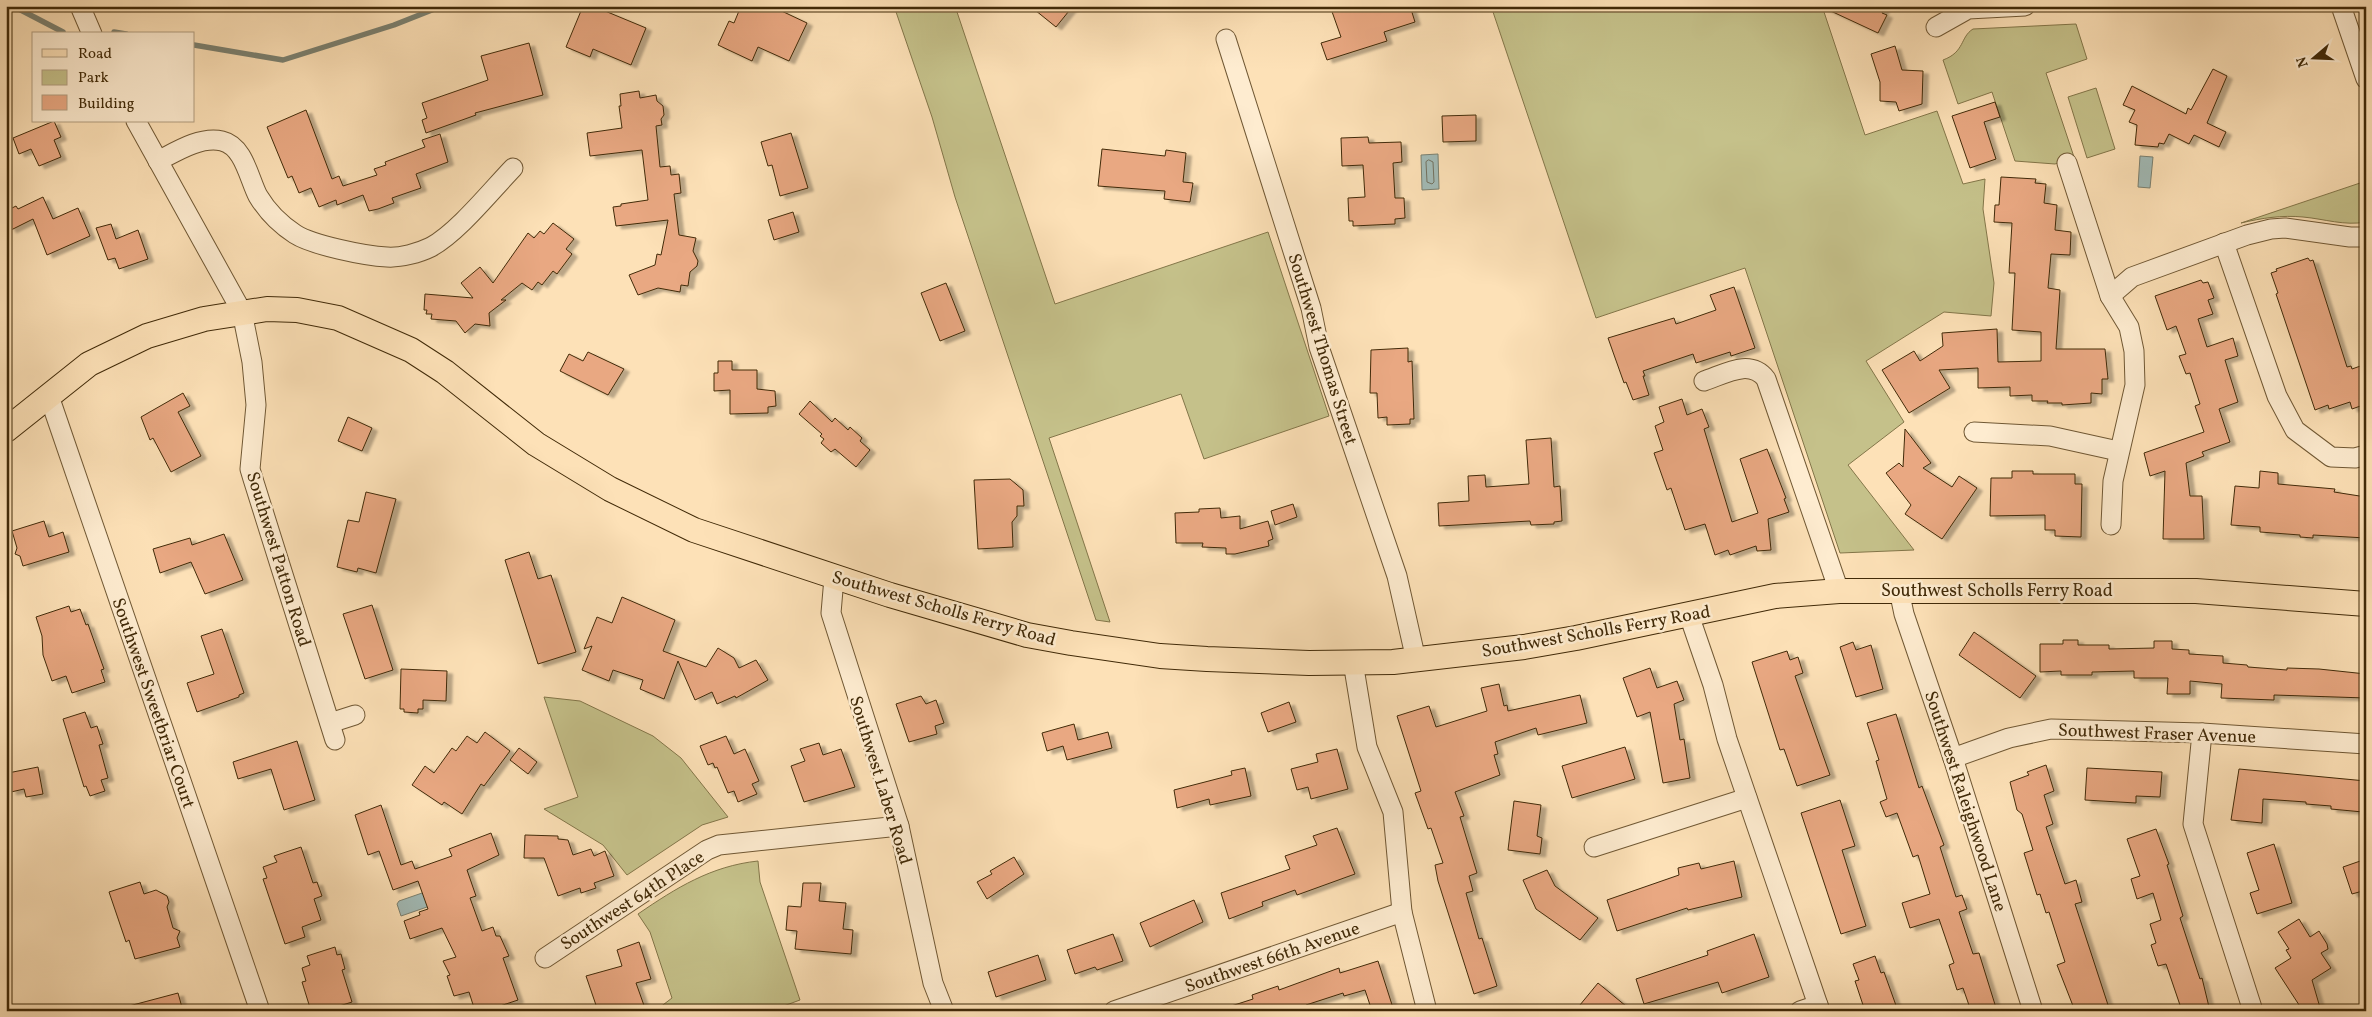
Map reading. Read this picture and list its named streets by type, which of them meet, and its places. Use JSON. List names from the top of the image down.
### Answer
{
  "streets": {
    "main road": ["Southwest Scholls Ferry Road"],
    "street": [
      "Southwest Thomas Street",
      "Southwest Patton Road",
      "Southwest Sweetbriar Court",
      "Southwest Fraser Avenue",
      "Southwest Laber Road",
      "Southwest Raleighwood Lane",
      "Southwest 64th Place",
      "Southwest 66th Avenue"
    ]
  },
  "crossings": [
    ["Southwest Thomas Street", "Southwest Scholls Ferry Road"],
    ["Southwest Patton Road", "Southwest Scholls Ferry Road"],
    ["Southwest Scholls Ferry Road", "Southwest Sweetbriar Court"],
    ["Southwest Scholls Ferry Road", "Southwest Laber Road"],
    ["Southwest Scholls Ferry Road", "Southwest Raleighwood Lane"],
    ["Southwest Fraser Avenue", "Southwest Raleighwood Lane"],
    ["Southwest Laber Road", "Southwest 64th Place"]
  ],
  "legend": ["Road", "Park", "Building"],
  "north": "left"
}
